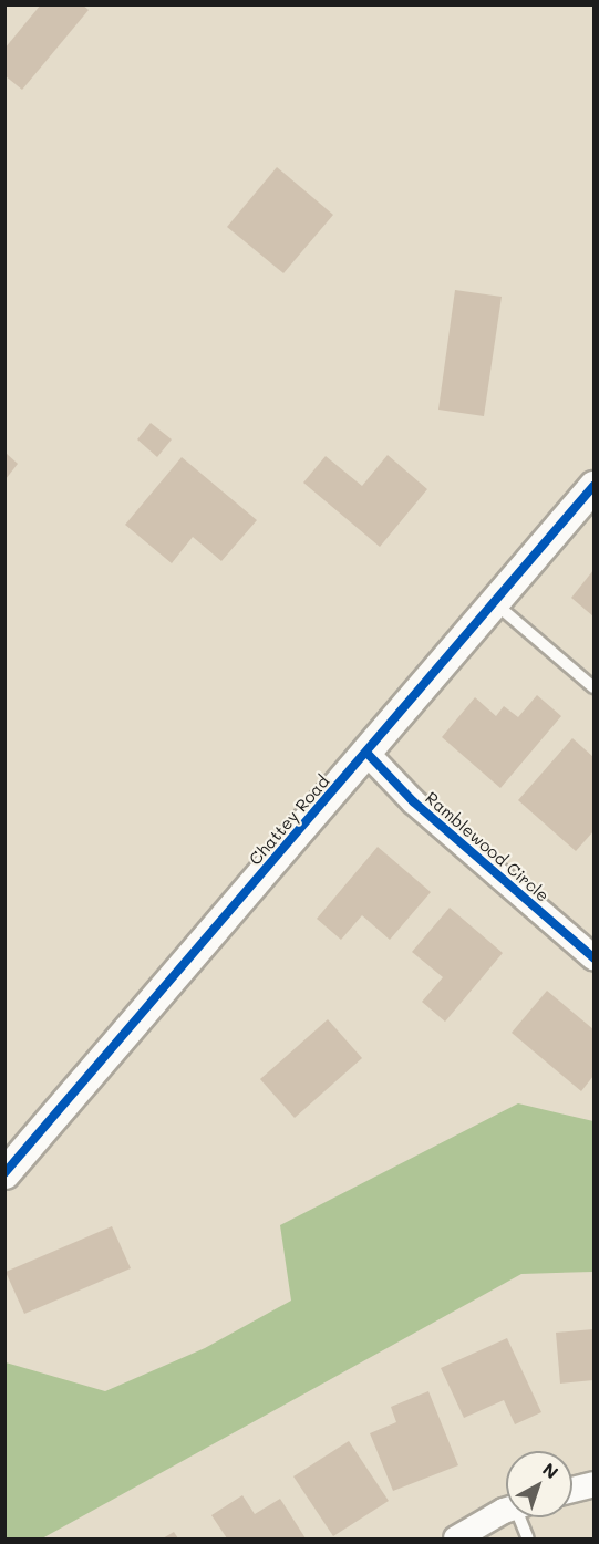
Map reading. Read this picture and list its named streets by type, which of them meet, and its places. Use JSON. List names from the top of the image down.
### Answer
{
  "streets": {
    "street": ["Chattey Road", "Ramblewood Circle"]
  },
  "crossings": [
    ["Chattey Road", "Ramblewood Circle"]
  ],
  "north": "top right"
}
